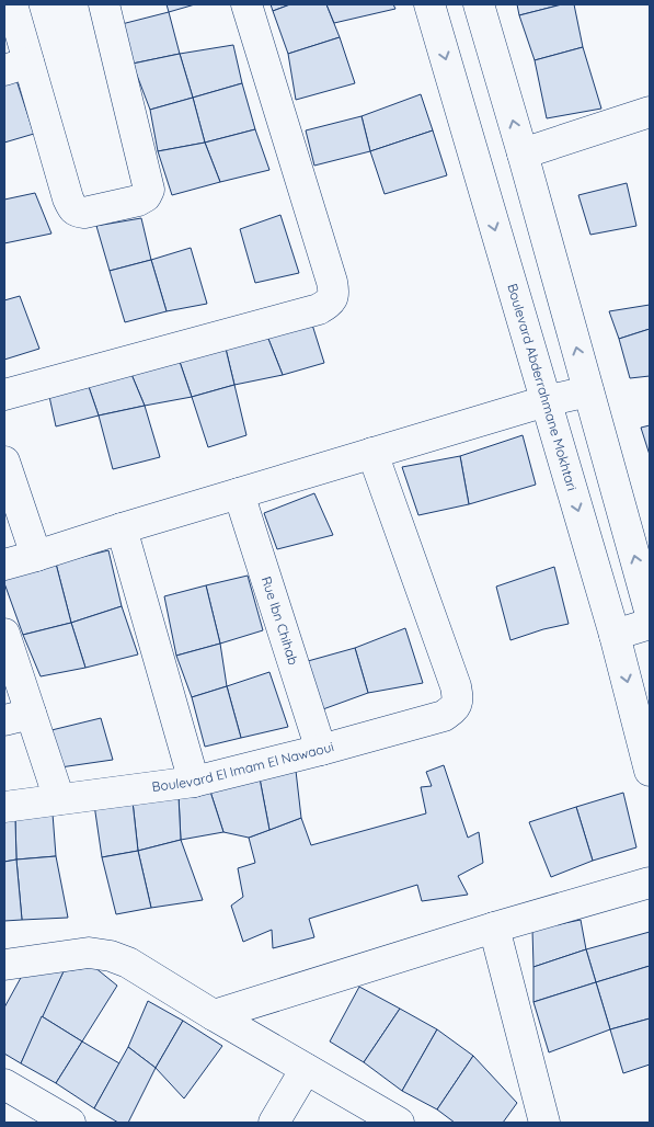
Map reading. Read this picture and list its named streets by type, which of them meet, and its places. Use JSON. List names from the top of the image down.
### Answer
{
  "streets": {
    "street": ["Boulevard Abderrahmane Mokhtari", "Rue Ibn Chihab", "Boulevard El Imam El Nawaoui"]
  },
  "crossings": [
    ["Rue Ibn Chihab", "Boulevard El Imam El Nawaoui"]
  ]
}
